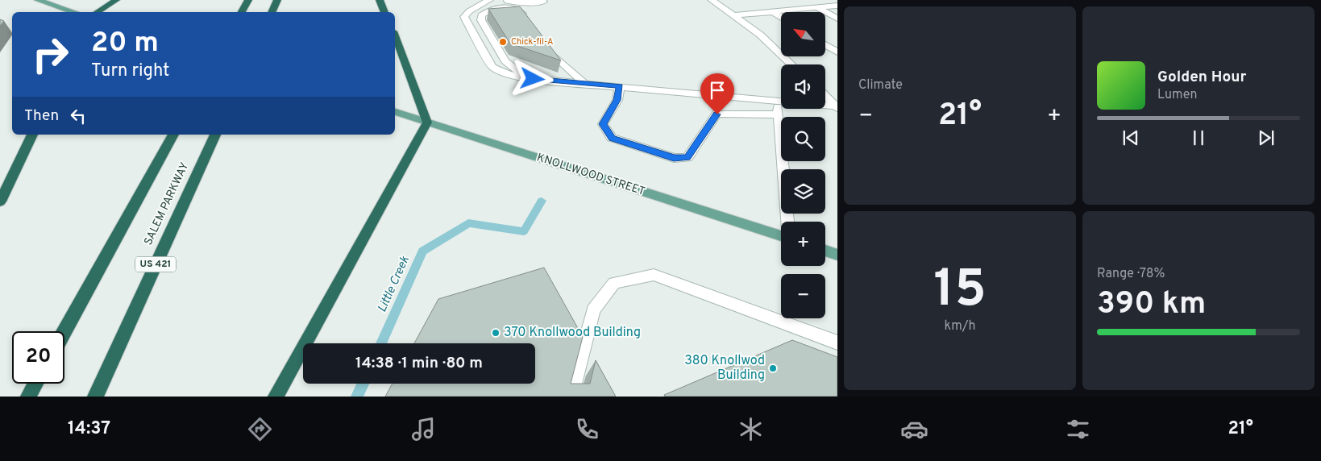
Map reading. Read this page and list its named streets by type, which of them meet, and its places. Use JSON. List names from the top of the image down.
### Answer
{
  "streets": {
    "highway": ["SALEM PARKWAY", "US 421"],
    "main road": ["KNOLLWOOD STREET"]
  },
  "water": ["Little Creek"],
  "places": ["Chick-fil-A", "370 Knollwood Building", "380 Knollwod Building"],
  "north": "top left",
  "page": {
    "tile": [
      "Climate",
      ["15", "km/h"],
      ["Range · 78%", "390 km"]
    ],
    "map_buttons": ["+", "−"],
    "turn": ["20 m", "Turn right"],
    "song": ["Golden Hour", "Lumen"],
    "then": "Then",
    "heat": ["−", "21°", "+"],
    "limit": "20",
    "trip": "14:38 · 1 min · 80 m",
    "tabs": ["14:37", "21°"]
  }
}
